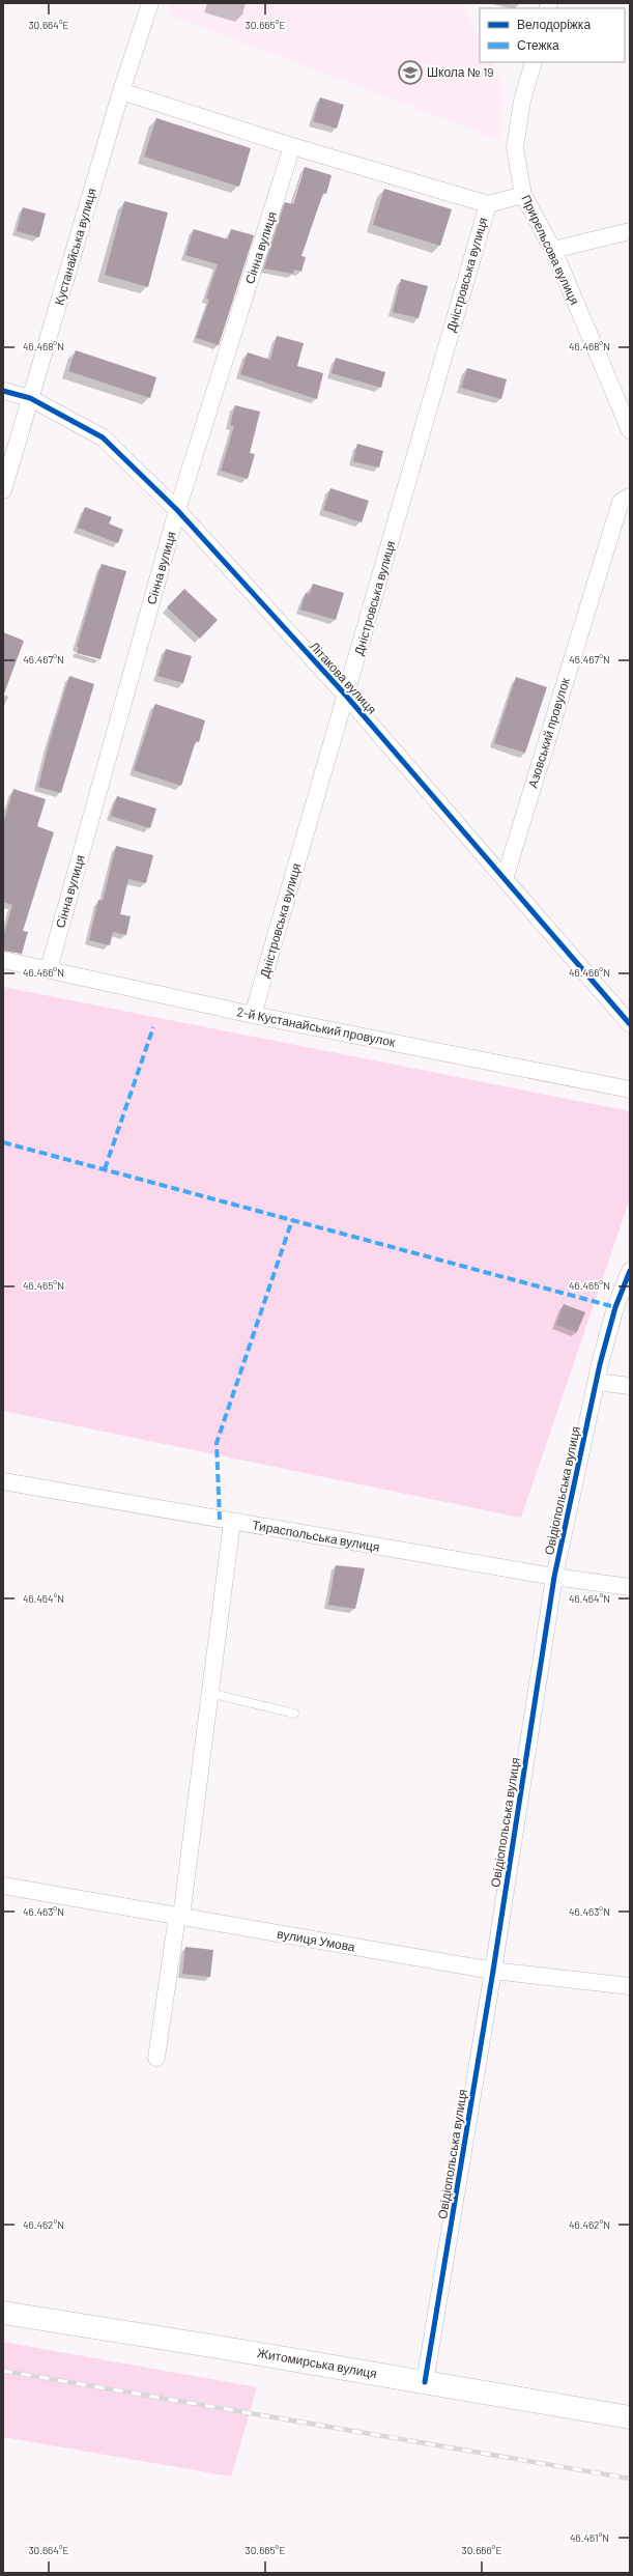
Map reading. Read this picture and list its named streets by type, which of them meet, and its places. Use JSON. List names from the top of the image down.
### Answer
{
  "streets": {
    "street": [
      "Кустанайська вулиця",
      "Сінна вулиця",
      "Прирельсова вулиця",
      "Дністровська вулиця",
      "Літакова вулиця",
      "Азовський провулок",
      "2-й Кустанайський провулок",
      "Овідіопольська вулиця",
      "Тираспольська вулиця",
      "вулиця Умова",
      "Житомирська вулиця"
    ]
  },
  "crossings": [
    ["Кустанайська вулиця", "Літакова вулиця"],
    ["Сінна вулиця", "Літакова вулиця"],
    ["Сінна вулиця", "2-й Кустанайський провулок"],
    ["Дністровська вулиця", "Літакова вулиця"],
    ["Дністровська вулиця", "2-й Кустанайський провулок"],
    ["Літакова вулиця", "Азовський провулок"],
    ["Овідіопольська вулиця", "Тираспольська вулиця"],
    ["Овідіопольська вулиця", "вулиця Умова"],
    ["Овідіопольська вулиця", "Житомирська вулиця"]
  ],
  "places": {
    "school or university": ["Школа № 19"]
  },
  "legend": ["Велодоріжка", "Стежка"],
  "coordinates": [
    "30.664°E",
    "30.665°E",
    "46.468°N",
    "46.467°N",
    "46.466°N",
    "46.465°N",
    "46.464°N",
    "46.463°N",
    "46.462°N",
    "46.461°N",
    "30.666°E"
  ]
}
